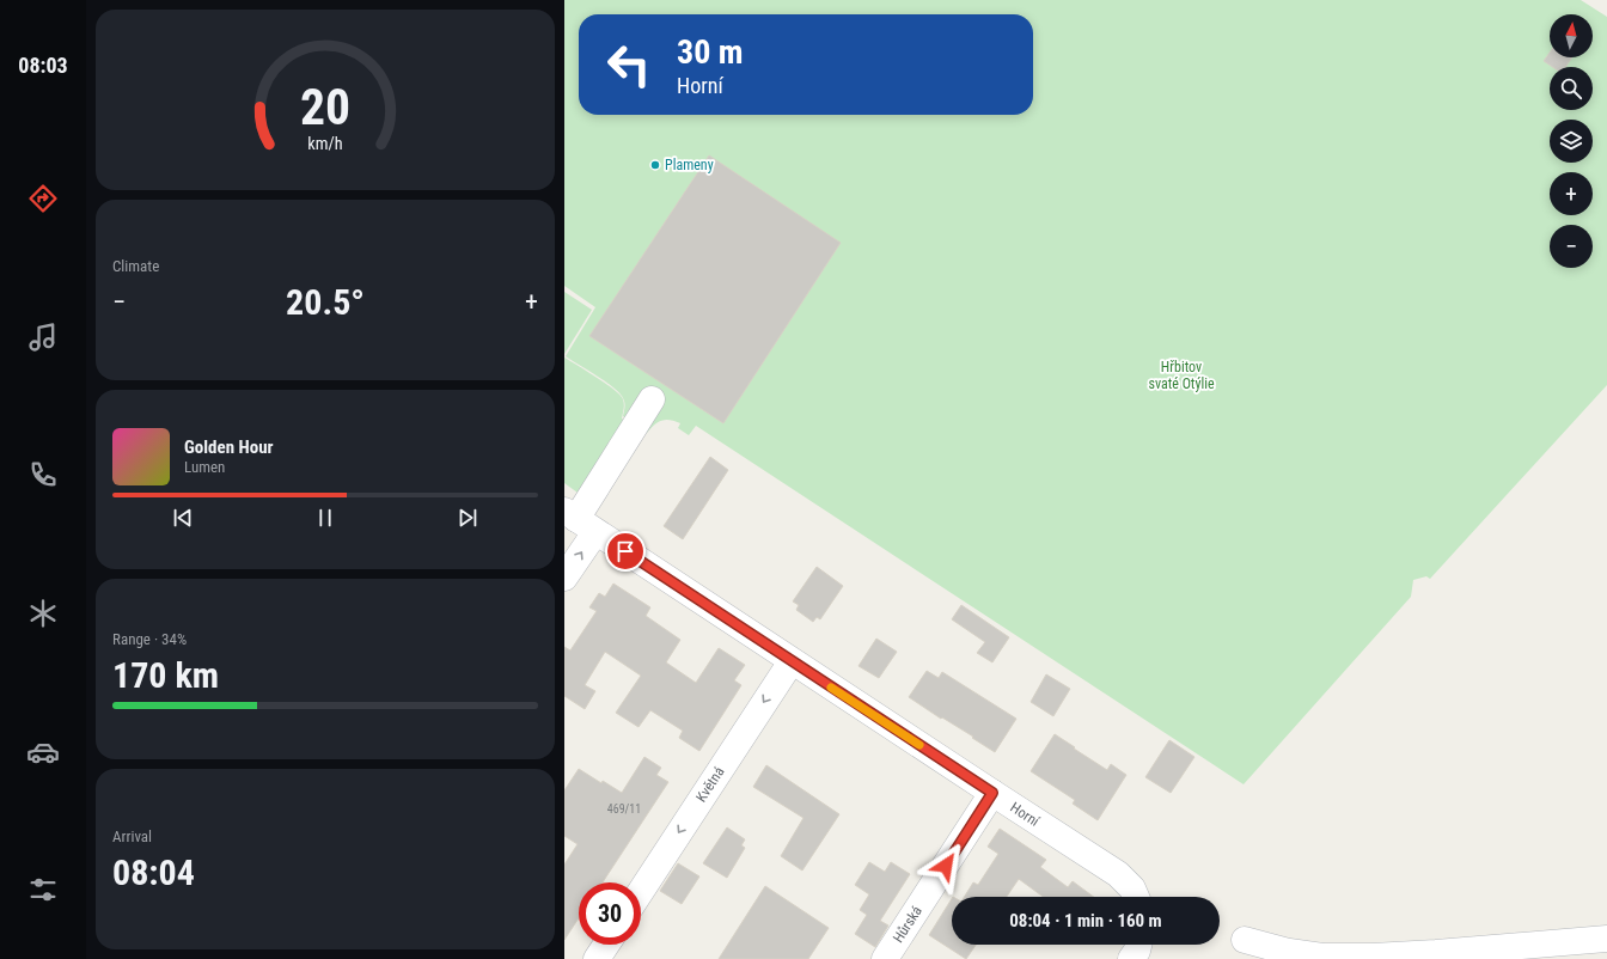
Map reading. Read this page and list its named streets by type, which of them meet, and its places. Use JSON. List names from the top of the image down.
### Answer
{
  "streets": {
    "street": ["Květná", "Horní", "Hůrská"]
  },
  "crossings": [
    ["Květná", "Horní"],
    ["Horní", "Hůrská"]
  ],
  "one_way": ["Květná"],
  "parks": ["Hřbitov svaté Otýlie"],
  "places": ["Plameny"],
  "house_numbers": ["469/11"],
  "north": "top",
  "page": {
    "tabs": "08:03",
    "map_buttons": ["+", "−"],
    "turn": ["30 m", "Horní"],
    "tile": [
      "Climate",
      ["Range · 34%", "170 km"],
      ["Arrival", "08:04"]
    ],
    "heat": ["−", "20.5°", "+"],
    "song": ["Golden Hour", "Lumen"],
    "limit": "30",
    "trip": "08:04 · 1 min · 160 m",
    "gauge": ["20", "km/h"]
  }
}
